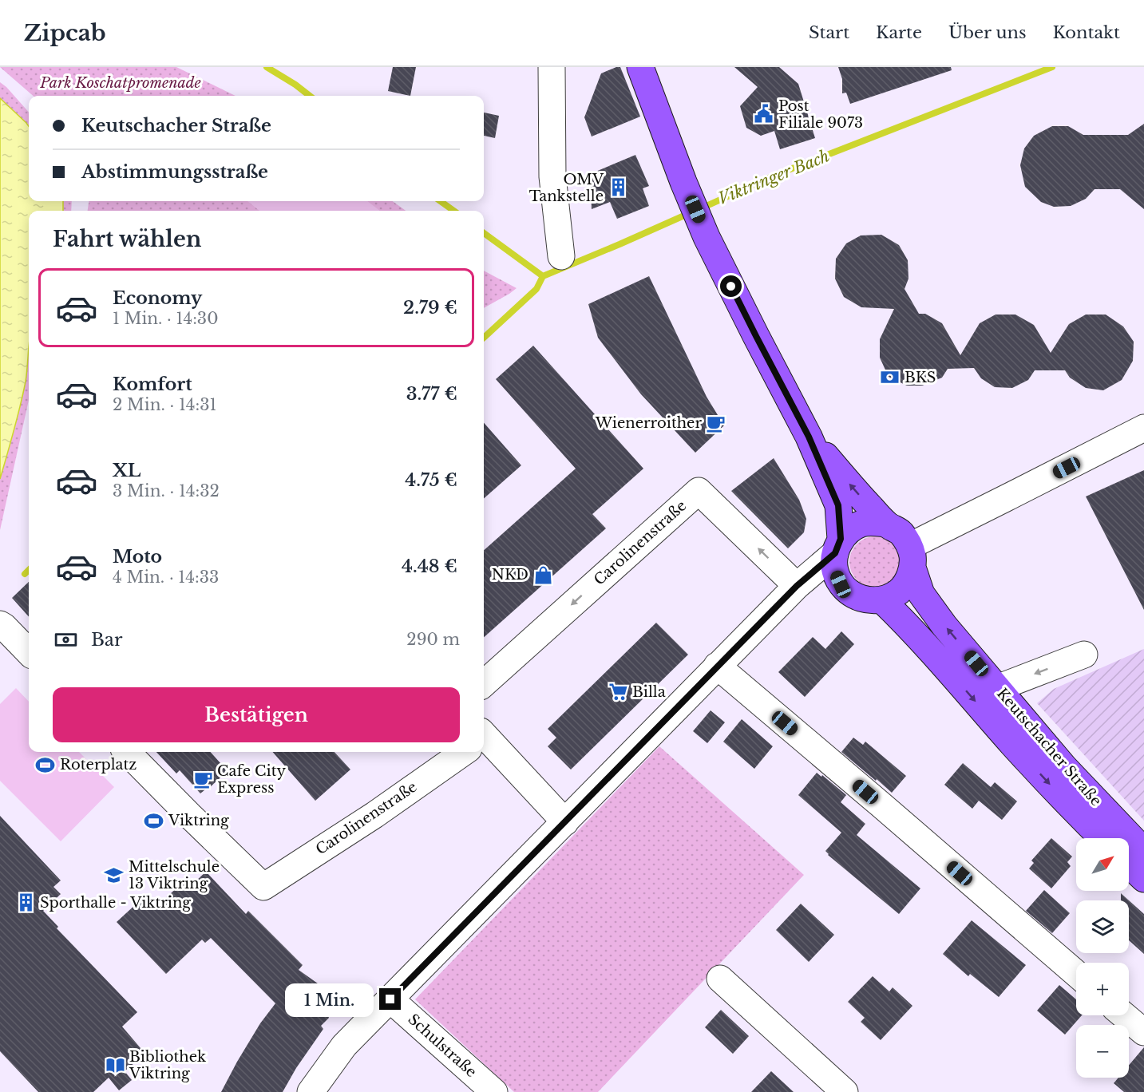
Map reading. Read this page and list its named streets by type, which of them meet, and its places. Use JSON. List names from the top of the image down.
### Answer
{
  "streets": {
    "main road": ["Keutschacher Straße"],
    "street": ["Carolinenstraße", "Schulstraße"]
  },
  "water": ["Viktringer Bach"],
  "parks": ["Park Koschatpromenade"],
  "places": {
    "public building": ["Post Filiale 9073"],
    "building": ["OMV Tankstelle", "Sporthalle - Viktring"],
    "bank": ["BKS"],
    "cafe": ["Wienerroither", "Cafe City Express"],
    "shop": ["NKD"],
    "supermarket": ["Billa"],
    "sports": ["Roterplatz", "Viktring"],
    "school or university": ["Mittelschule 13 Viktring"],
    "library": ["Bibliothek Viktring"]
  },
  "north": "top right",
  "page": {
    "header": "Zipcab",
    "nav": [
      "Start",
      "Karte",
      "Über uns",
      "Kontakt"
    ],
    "banner": ["Keutschacher Straße", "Abstimmungsstraße"],
    "heading": "Fahrt wählen",
    "list": [
      {
        "name": "Economy",
        "note": "1 Min. · 14:30",
        "value": "2.79 €"
      },
      {
        "name": "Komfort",
        "note": "2 Min. · 14:31",
        "value": "3.77 €"
      },
      {
        "name": "XL",
        "note": "3 Min. · 14:32",
        "value": "4.75 €"
      },
      {
        "name": "Moto",
        "note": "4 Min. · 14:33",
        "value": "4.48 €"
      }
    ],
    "pay": ["Bar", "290 m"],
    "buttons": "Bestätigen",
    "map_buttons": ["+", "−"],
    "bubble": "1 Min."
  }
}
